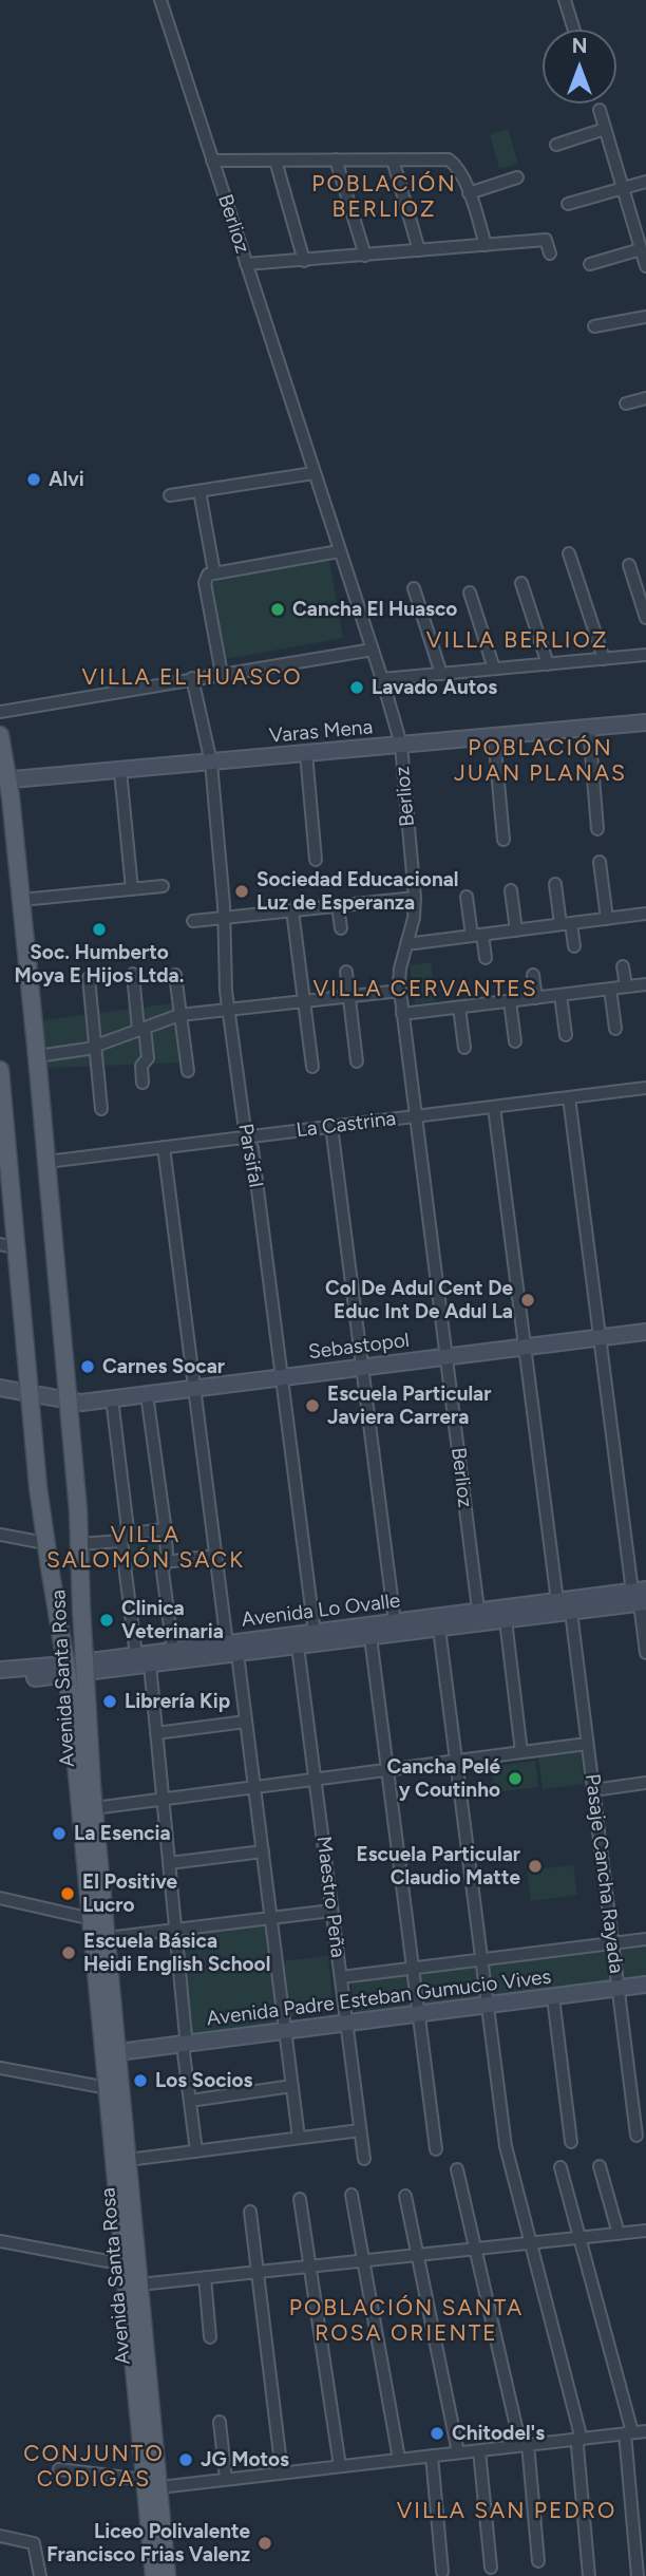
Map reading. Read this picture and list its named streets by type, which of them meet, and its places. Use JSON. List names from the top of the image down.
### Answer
{
  "streets": {
    "main road": ["Avenida Santa Rosa"],
    "street": [
      "Berlioz",
      "Varas Mena",
      "La Castrina",
      "Parsifal",
      "Sebastopol",
      "Avenida Lo Ovalle",
      "Pasaje Cancha Rayada",
      "Maestro Peña",
      "Avenida Padre Esteban Gumucio Vives"
    ]
  },
  "crossings": [
    ["Berlioz", "Varas Mena"],
    ["Berlioz", "La Castrina"],
    ["Berlioz", "Sebastopol"],
    ["Berlioz", "Avenida Lo Ovalle"],
    ["Varas Mena", "Parsifal"],
    ["Varas Mena", "Avenida Santa Rosa"],
    ["La Castrina", "Parsifal"],
    ["La Castrina", "Avenida Santa Rosa"],
    ["Parsifal", "Sebastopol"],
    ["Parsifal", "Avenida Lo Ovalle"],
    ["Sebastopol", "Avenida Santa Rosa"],
    ["Avenida Lo Ovalle", "Avenida Santa Rosa"],
    ["Avenida Lo Ovalle", "Pasaje Cancha Rayada"],
    ["Avenida Lo Ovalle", "Maestro Peña"],
    ["Avenida Santa Rosa", "Avenida Padre Esteban Gumucio Vives"],
    ["Pasaje Cancha Rayada", "Avenida Padre Esteban Gumucio Vives"],
    ["Maestro Peña", "Avenida Padre Esteban Gumucio Vives"]
  ],
  "districts": [
    "POBLACIÓN BERLIOZ",
    "VILLA BERLIOZ",
    "VILLA EL HUASCO",
    "POBLACIÓN JUAN PLANAS",
    "VILLA CERVANTES",
    "VILLA SALOMÓN SACK",
    "POBLACIÓN SANTA ROSA ORIENTE",
    "CONJUNTO CODIGAS",
    "VILLA SAN PEDRO"
  ],
  "places": [
    "Alvi",
    "Cancha El Huasco",
    "Lavado Autos",
    "Sociedad Educacional Luz de Esperanza",
    "Soc. Humberto Moya E Hijos Ltda.",
    "Col De Adul Cent De Educ Int De Adul La",
    "Carnes Socar",
    "Escuela Particular Javiera Carrera",
    "Clinica Veterinaria",
    "Librería Kip",
    "Cancha Pelé y Coutinho",
    "La Esencia",
    "Escuela Particular Claudio Matte",
    "El Positive Lucro",
    "Escuela Básica Heidi English School",
    "Los Socios",
    "Chitodel's",
    "JG Motos",
    "Liceo Polivalente Francisco Frias Valenz"
  ],
  "north": "top"
}
